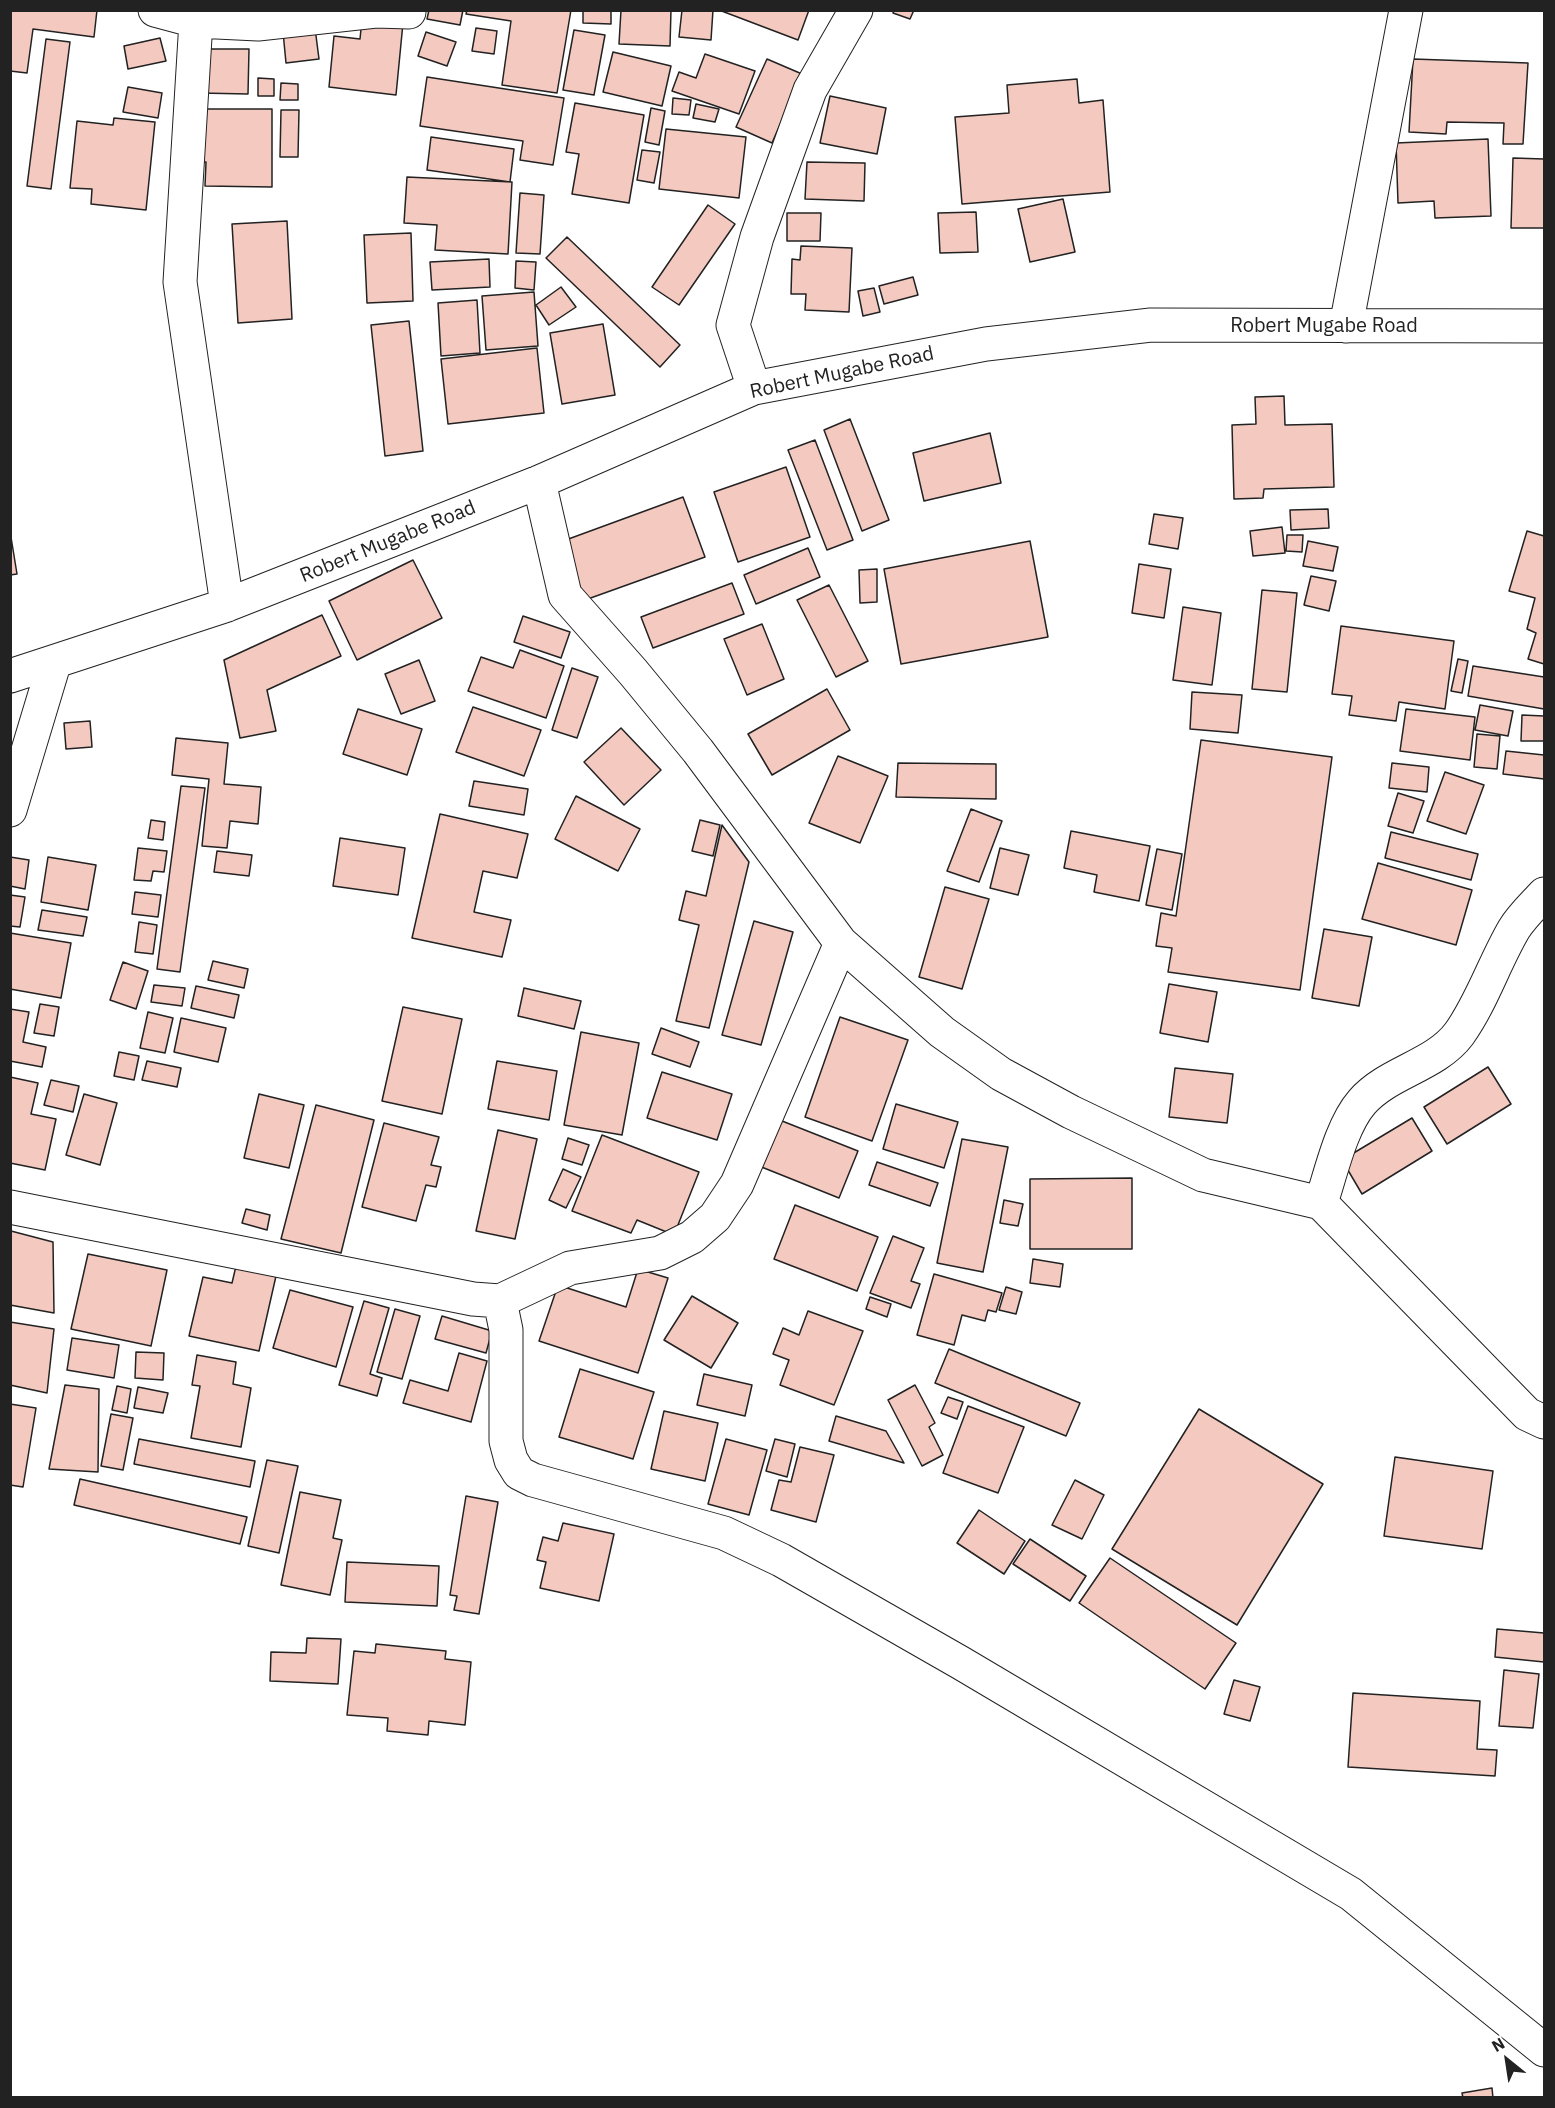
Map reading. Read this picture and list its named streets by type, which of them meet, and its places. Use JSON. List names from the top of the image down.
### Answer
{
  "streets": {
    "street": ["Robert Mugabe Road"]
  },
  "north": "top left"
}
